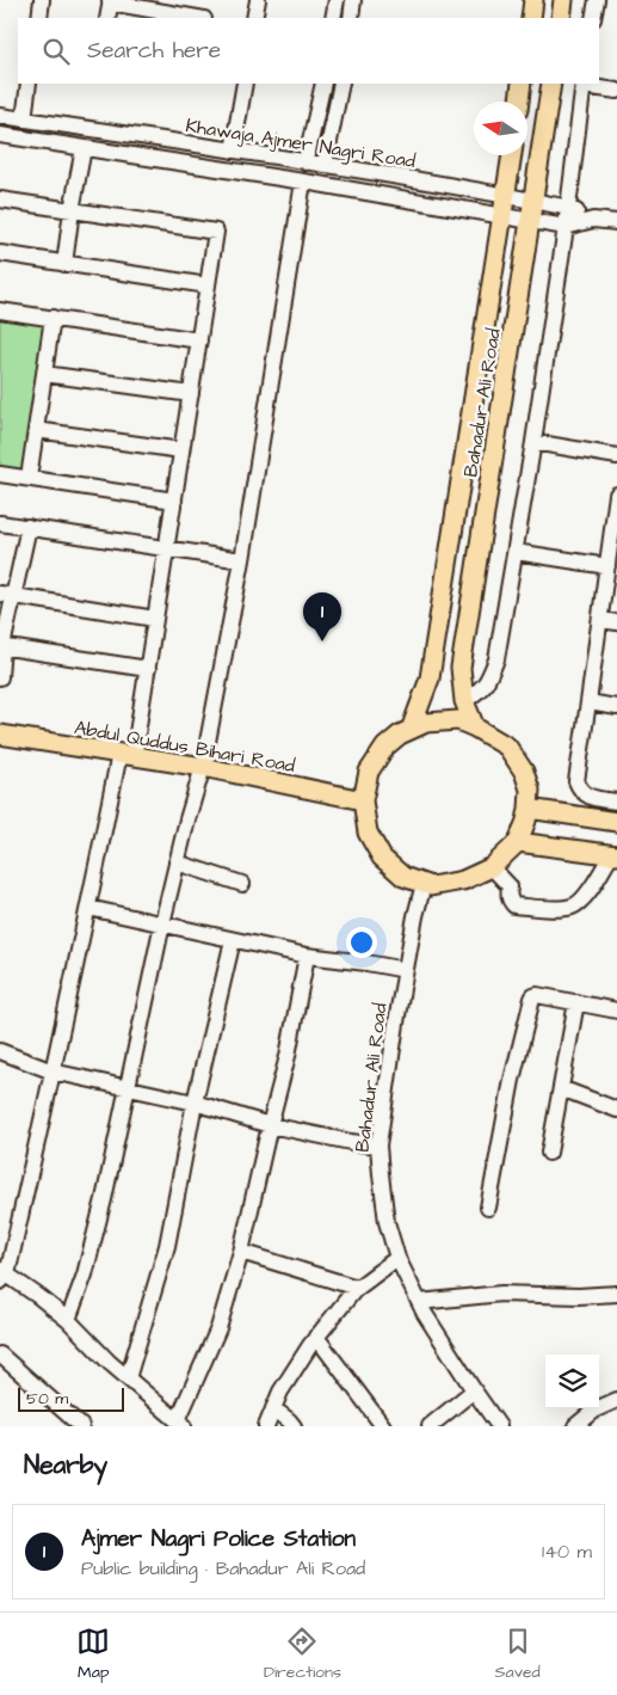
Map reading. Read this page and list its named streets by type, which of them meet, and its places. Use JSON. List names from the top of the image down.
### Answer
{
  "streets": {
    "main road": ["Bahadur Ali Road", "Abdul Quddus Bihari Road"],
    "street": ["Khawaja Ajmer Nagri Road"]
  },
  "crossings": [
    ["Khawaja Ajmer Nagri Road", "Bahadur Ali Road"],
    ["Bahadur Ali Road", "Abdul Quddus Bihari Road"]
  ],
  "scale_bar": "50 m",
  "north": "left",
  "page": {
    "search": "Search here",
    "pins": "1",
    "scale": "50 m",
    "heading": "Nearby",
    "list": [
      {
        "mark": "1",
        "name": "Ajmer Nagri Police Station",
        "note": "Public building · Bahadur Ali Road",
        "value": "140 m"
      }
    ],
    "nav": ["Map", "Directions", "Saved"]
  }
}
